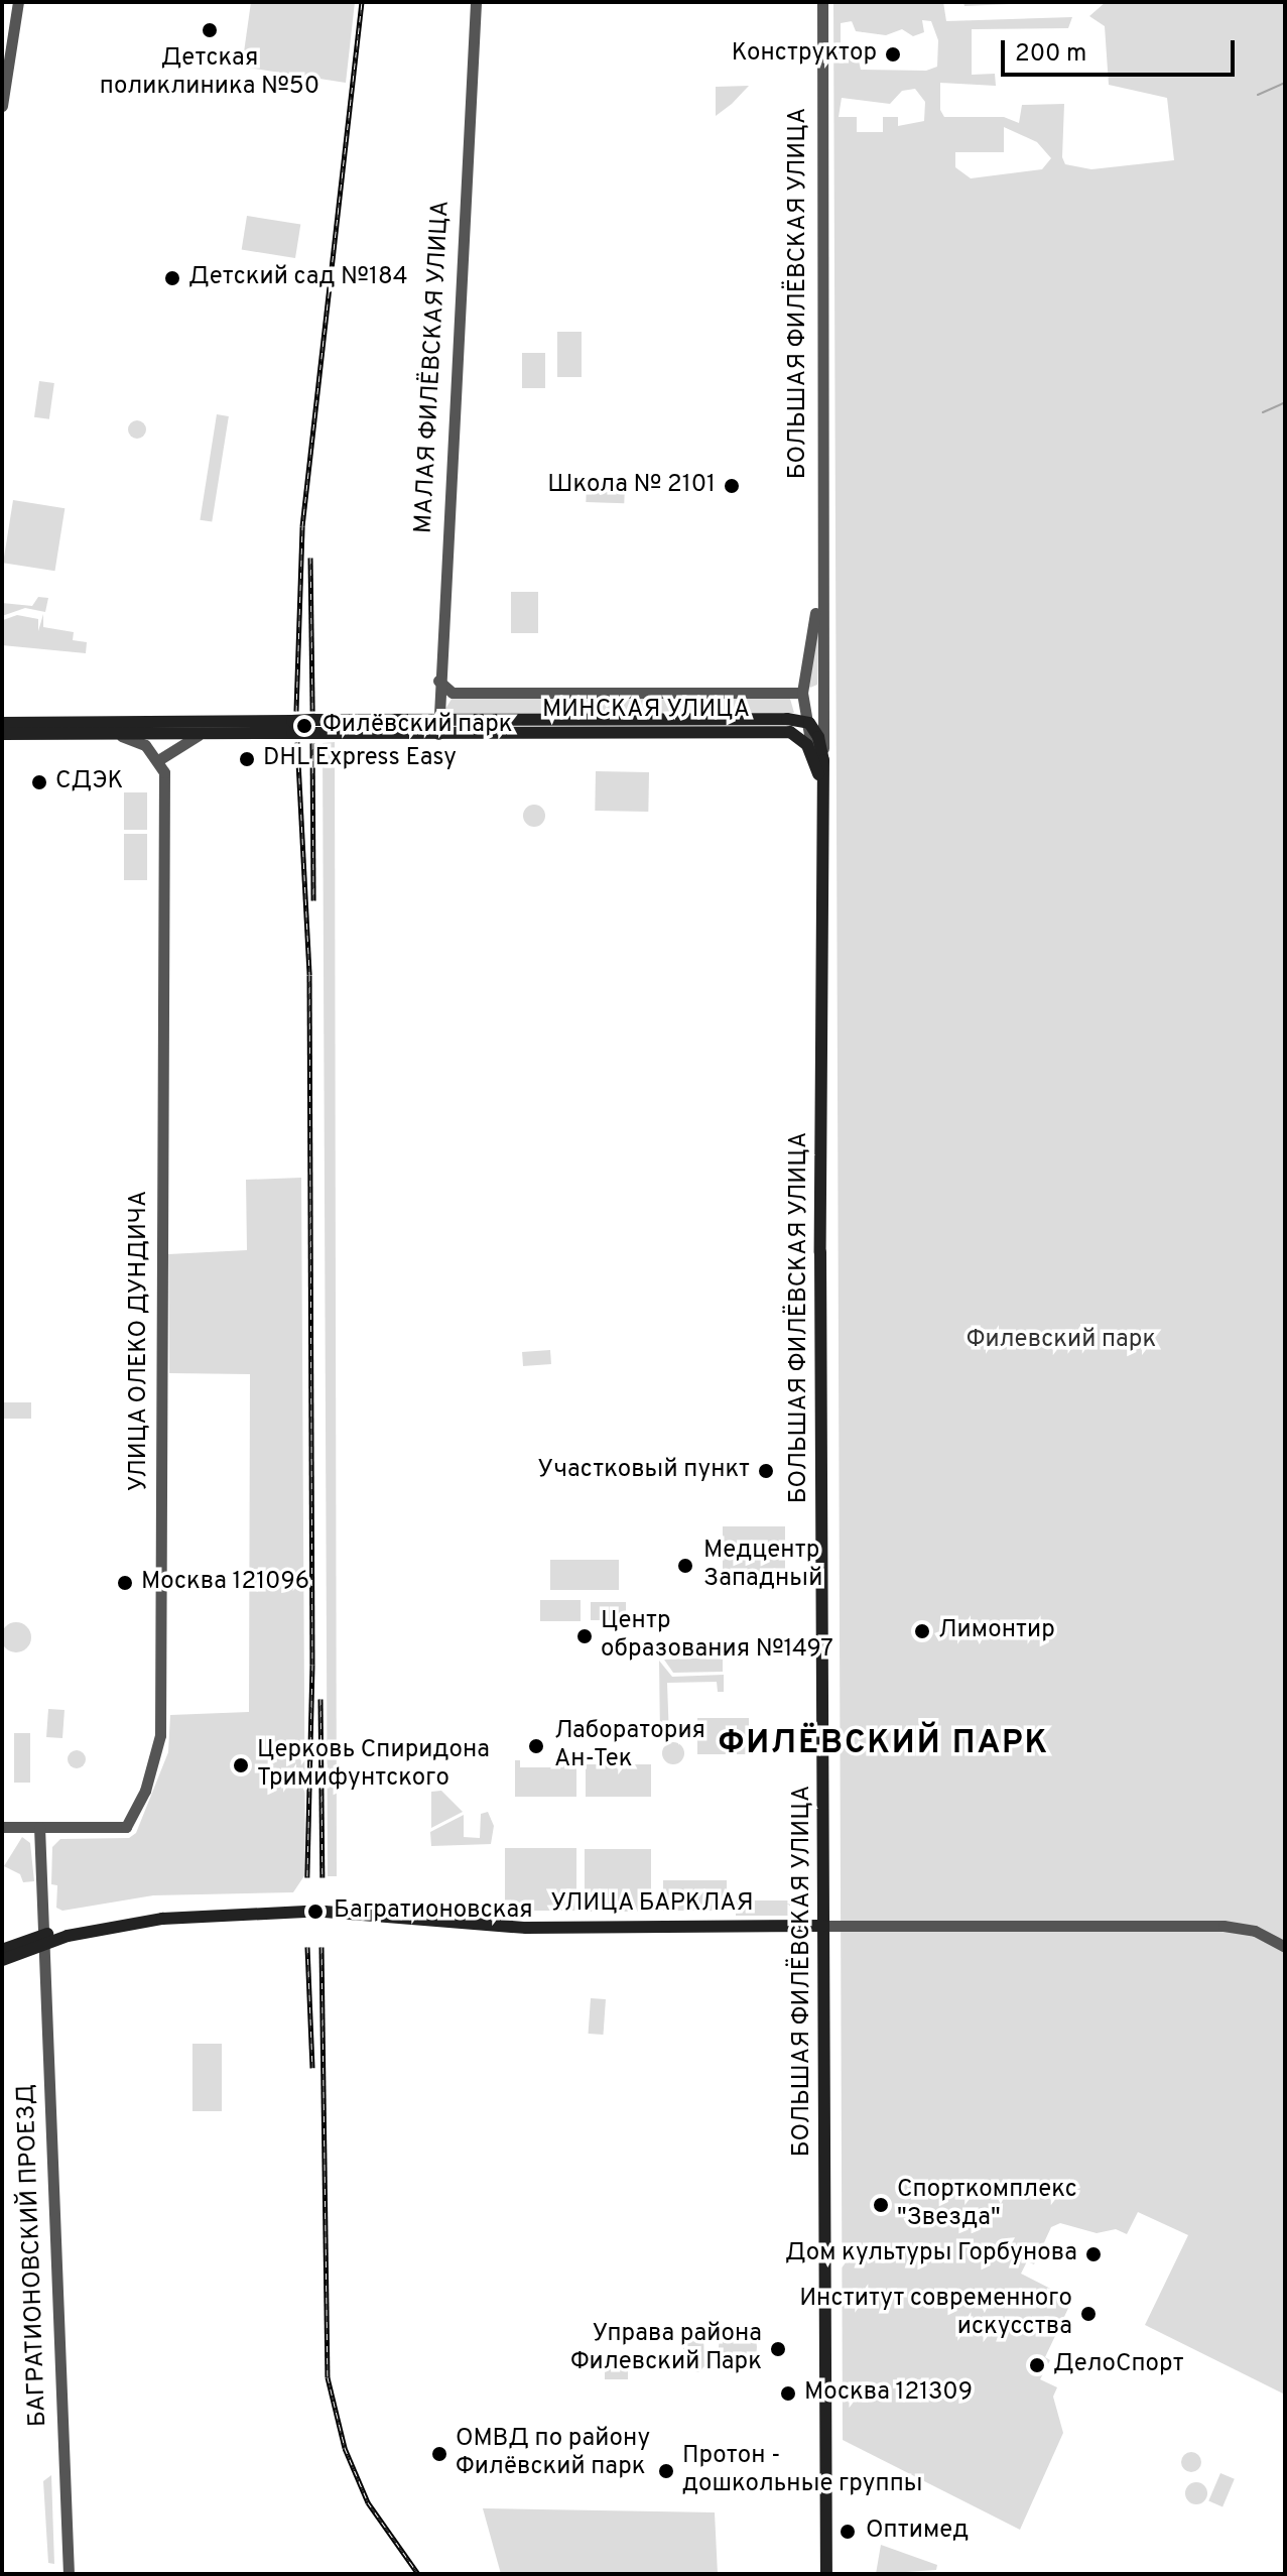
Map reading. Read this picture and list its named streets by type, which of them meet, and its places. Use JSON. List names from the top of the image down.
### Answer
{
  "streets": {
    "main road": ["БОЛЬШАЯ ФИЛЁВСКАЯ УЛИЦА", "МИНСКАЯ УЛИЦА", "УЛИЦА БАРКЛАЯ"],
    "street": ["МАЛАЯ ФИЛЁВСКАЯ УЛИЦА", "УЛИЦА ОЛЕКО ДУНДИЧА", "БАГРАТИОНОВСКИЙ ПРОЕЗД"]
  },
  "crossings": [
    ["БОЛЬШАЯ ФИЛЁВСКАЯ УЛИЦА", "МИНСКАЯ УЛИЦА"],
    ["БОЛЬШАЯ ФИЛЁВСКАЯ УЛИЦА", "УЛИЦА БАРКЛАЯ"],
    ["МАЛАЯ ФИЛЁВСКАЯ УЛИЦА", "МИНСКАЯ УЛИЦА"],
    ["УЛИЦА БАРКЛАЯ", "БАГРАТИОНОВСКИЙ ПРОЕЗД"]
  ],
  "districts": ["ФИЛЁВСКИЙ ПАРК"],
  "parks": ["Филевский парк"],
  "places": [
    "Детская поликлиника №50",
    "Конструктор",
    "Детский сад №184",
    "Школа № 2101",
    "Филёвский парк",
    "DHL Express Easy",
    "СДЭК",
    "Участковый пункт",
    "Медцентр Западный",
    "Москва 121096",
    "Лимонтир",
    "Центр образования №1497",
    "Лаборатория Ан-Тек",
    "Церковь Спиридона Тримифунтского",
    "Багратионовская",
    "Спорткомплекс \"Звезда\"",
    "Дом культуры Горбунова",
    "Институт современного искусства",
    "Управа района Филевский Парк",
    "ДелоСпорт",
    "Москва 121309",
    "ОМВД по району Филёвский парк",
    "Протон - дошкольные группы",
    "Оптимед"
  ],
  "scale_bar": "200 m"
}
